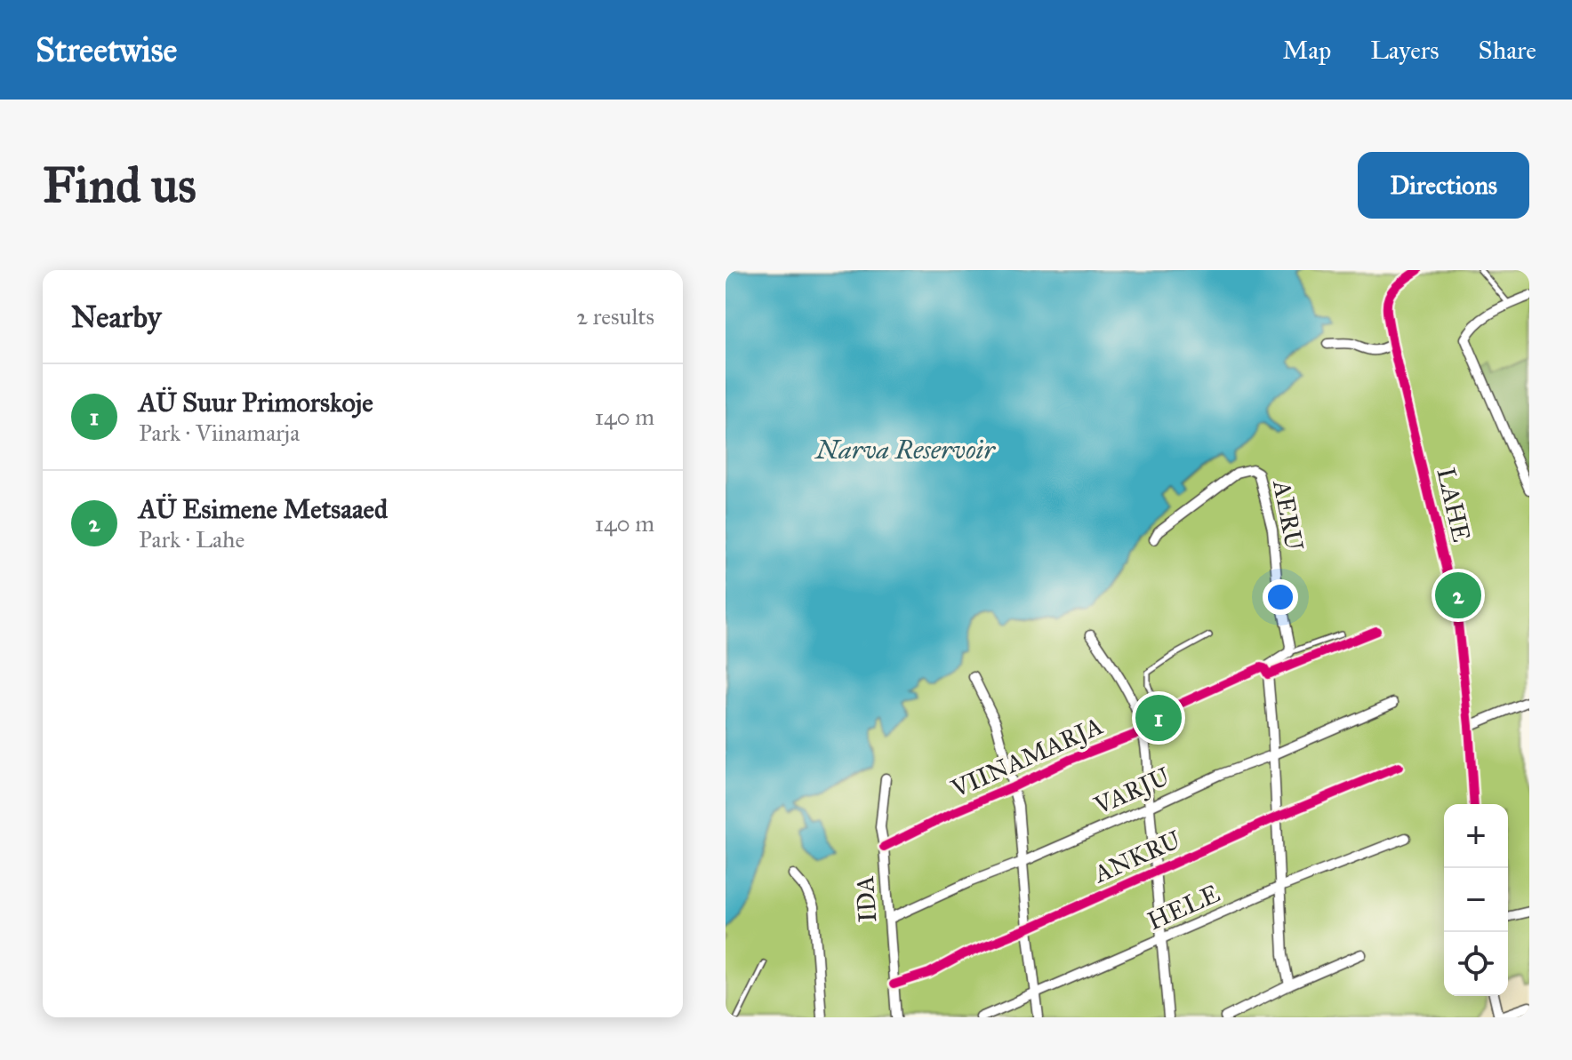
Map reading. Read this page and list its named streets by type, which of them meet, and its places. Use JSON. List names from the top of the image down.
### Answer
{
  "streets": {
    "street": [
      "LAHE",
      "AERU",
      "VIINAMARJA",
      "VARJU",
      "ANKRU",
      "IDA",
      "HELE"
    ]
  },
  "crossings": [
    ["VIINAMARJA", "IDA"],
    ["VARJU", "IDA"],
    ["ANKRU", "IDA"]
  ],
  "water": ["Narva Reservoir"],
  "page": {
    "header": "Streetwise",
    "nav": ["Map", "Layers", "Share"],
    "buttons": "Directions",
    "title": "Find us",
    "heading": ["Nearby", "2 results"],
    "list": [
      {
        "mark": "1",
        "name": "AÜ Suur Primorskoje",
        "note": "Park · Viinamarja",
        "value": "140 m"
      },
      {
        "mark": "2",
        "name": "AÜ Esimene Metsaaed",
        "note": "Park · Lahe",
        "value": "140 m"
      }
    ],
    "pins": ["2", "1"],
    "map_buttons": ["+", "−"]
  }
}
